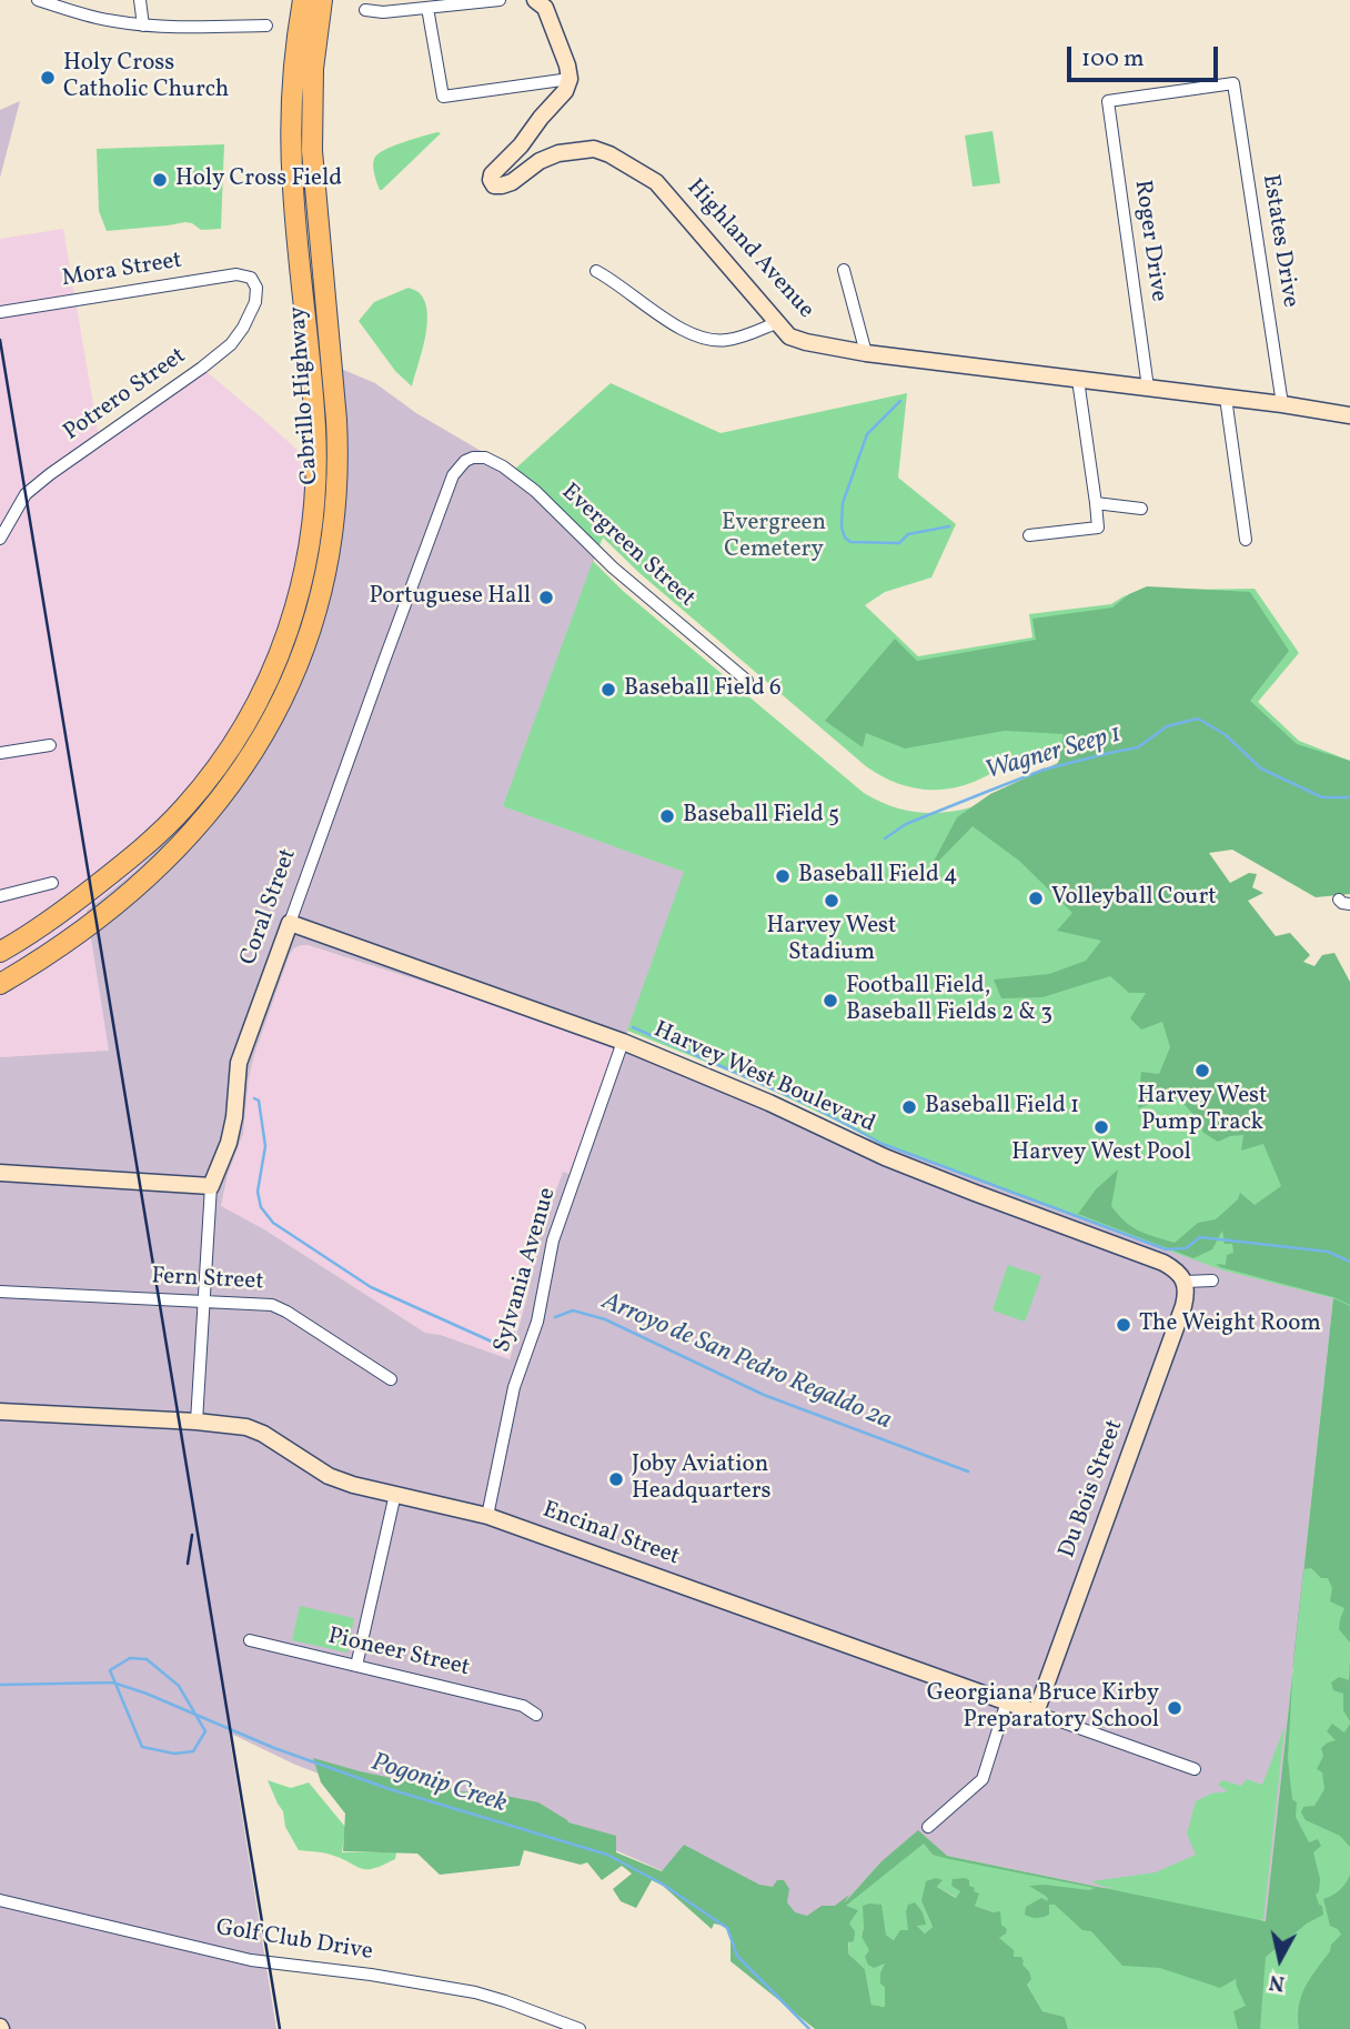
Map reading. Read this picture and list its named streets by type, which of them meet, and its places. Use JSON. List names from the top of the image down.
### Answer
{
  "streets": {
    "highway": ["Cabrillo Highway"],
    "street": [
      "Roger Drive",
      "Estates Drive",
      "Highland Avenue",
      "Mora Street",
      "Potrero Street",
      "Evergreen Street",
      "Coral Street",
      "Harvey West Boulevard",
      "Sylvania Avenue",
      "Fern Street",
      "Du Bois Street",
      "Encinal Street",
      "Pioneer Street",
      "Golf Club Drive"
    ]
  },
  "crossings": [
    ["Roger Drive", "Estates Drive"],
    ["Roger Drive", "Highland Avenue"],
    ["Estates Drive", "Highland Avenue"],
    ["Mora Street", "Potrero Street"],
    ["Evergreen Street", "Coral Street"],
    ["Coral Street", "Harvey West Boulevard"],
    ["Harvey West Boulevard", "Sylvania Avenue"],
    ["Harvey West Boulevard", "Du Bois Street"],
    ["Sylvania Avenue", "Encinal Street"],
    ["Du Bois Street", "Encinal Street"]
  ],
  "water": ["Wagner Seep 1", "Arroyo de San Pedro Regaldo 2a", "Pogonip Creek"],
  "parks": ["Evergreen Cemetery"],
  "places": [
    "Holy Cross Catholic Church",
    "Holy Cross Field",
    "Portuguese Hall",
    "Baseball Field 6",
    "Baseball Field 5",
    "Baseball Field 4",
    "Volleyball Court",
    "Harvey West Stadium",
    "Football Field, Baseball Fields 2 & 3",
    "Harvey West Pump Track",
    "Baseball Field 1",
    "Harvey West Pool",
    "The Weight Room",
    "Joby Aviation Headquarters",
    "Georgiana Bruce Kirby Preparatory School"
  ],
  "scale_bar": "100 m",
  "north": "bottom"
}
